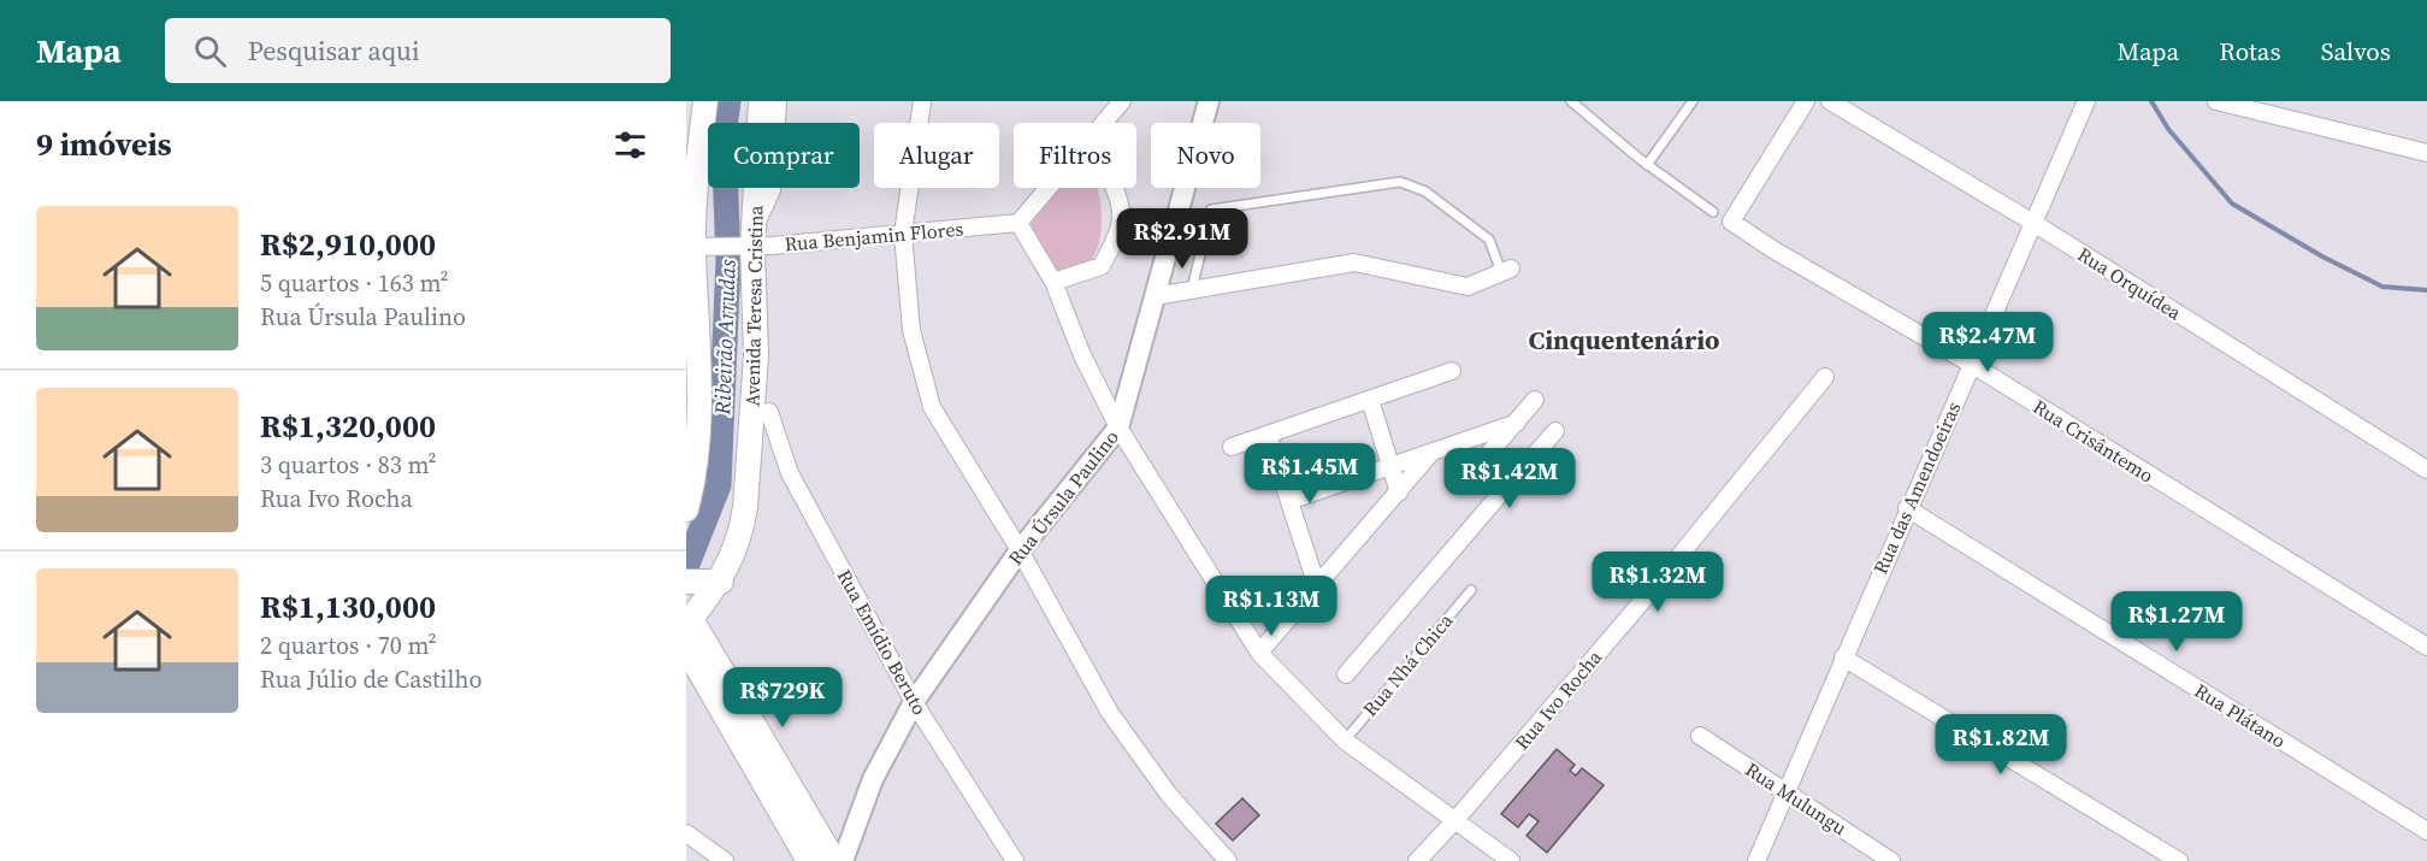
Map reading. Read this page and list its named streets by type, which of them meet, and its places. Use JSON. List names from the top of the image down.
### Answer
{
  "streets": {
    "main road": ["Avenida Teresa Cristina"],
    "street": [
      "Rua Benjamin Flores",
      "Rua Orquídea",
      "Rua Crisântemo",
      "Rua das Amendoeiras",
      "Rua Úrsula Paulino",
      "Rua Emídio Beruto",
      "Rua Ivo Rocha",
      "Rua Plátano",
      "Rua Mulungu"
    ],
    "lane": ["Rua Nhá Chica"]
  },
  "crossings": [
    ["Rua Benjamin Flores", "Avenida Teresa Cristina"],
    ["Rua Orquídea", "Rua das Amendoeiras"],
    ["Rua Crisântemo", "Rua das Amendoeiras"],
    ["Rua das Amendoeiras", "Rua Plátano"],
    ["Rua das Amendoeiras", "Rua Mulungu"],
    ["Rua Úrsula Paulino", "Rua Emídio Beruto"]
  ],
  "districts": ["Cinquentenário"],
  "water": ["Ribeirão Arrudas"],
  "page": {
    "header": "Mapa",
    "search": "Pesquisar aqui",
    "nav": ["Mapa", "Rotas", "Salvos"],
    "heading": "9 imóveis",
    "chip": [
      "Comprar",
      "Alugar",
      "Filtros",
      "Novo"
    ],
    "list": [
      {
        "name": "R$2,910,000",
        "note": "5 quartos · 163 m² · Rua Úrsula Paulino"
      },
      {
        "name": "R$1,320,000",
        "note": "3 quartos · 83 m² · Rua Ivo Rocha"
      },
      {
        "name": "R$1,130,000",
        "note": "2 quartos · 70 m² · Rua Júlio de Castilho"
      }
    ],
    "price": [
      "R$2.91M",
      "R$2.47M",
      "R$1.45M",
      "R$1.42M",
      "R$1.32M",
      "R$1.13M",
      "R$1.27M",
      "R$729K",
      "R$1.82M"
    ]
  }
}
